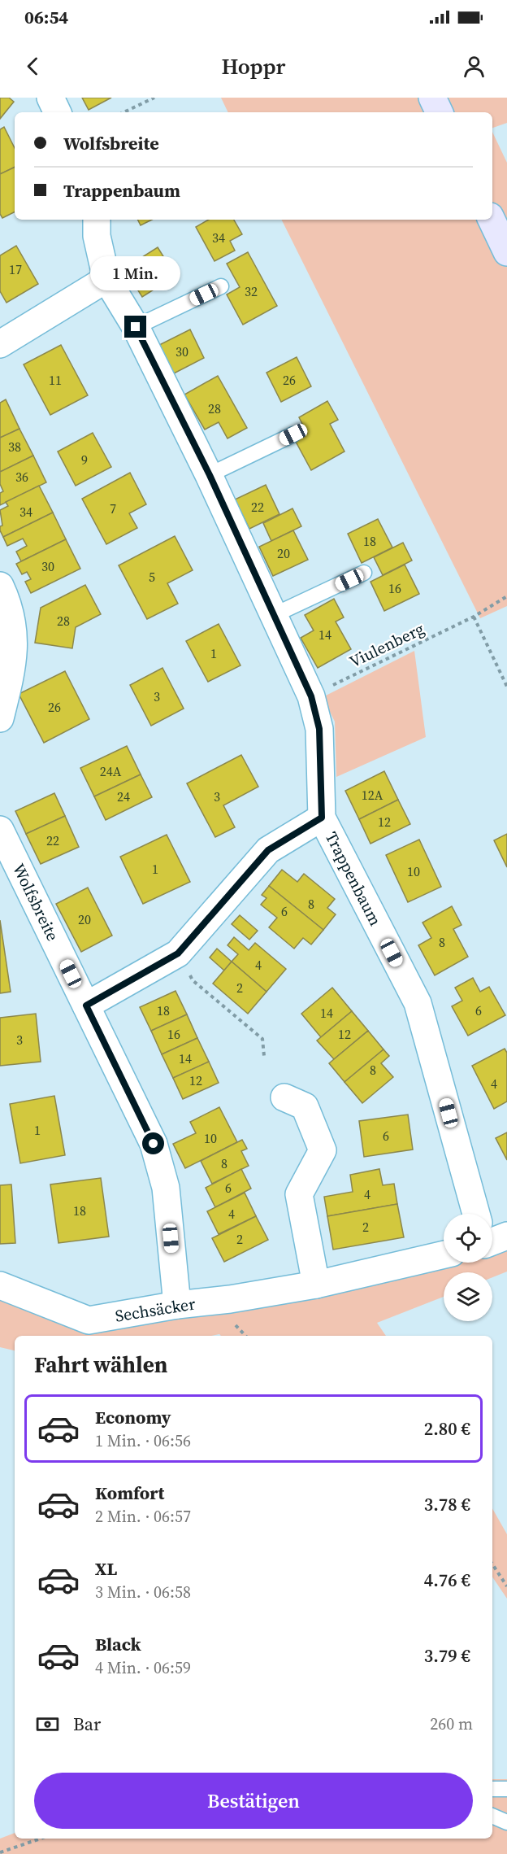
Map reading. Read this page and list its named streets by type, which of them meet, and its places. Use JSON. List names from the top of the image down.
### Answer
{
  "streets": {
    "street": ["Trappenbaum", "Wolfsbreite", "Sechsäcker"],
    "path": ["Viulenberg"]
  },
  "crossings": [
    ["Viulenberg", "Trappenbaum"],
    ["Wolfsbreite", "Sechsäcker"]
  ],
  "house_numbers": [
    "34",
    "17",
    "32",
    "30",
    "11",
    "26",
    "28",
    "38",
    "9",
    "36",
    "22",
    "7",
    "34",
    "18",
    "20",
    "30",
    "5",
    "16",
    "28",
    "14",
    "1",
    "3",
    "26",
    "24A",
    "12A",
    "24",
    "3",
    "12",
    "22",
    "1",
    "10",
    "8",
    "6",
    "20",
    "8",
    "4",
    "2",
    "18",
    "6",
    "14",
    "16",
    "12",
    "3",
    "14",
    "8",
    "12",
    "4",
    "1",
    "6",
    "10",
    "8",
    "6",
    "4",
    "18",
    "4",
    "2",
    "2"
  ],
  "page": {
    "status": "06:54",
    "header": "Hoppr",
    "banner": ["Wolfsbreite", "Trappenbaum"],
    "bubble": "1 Min.",
    "heading": "Fahrt wählen",
    "list": [
      {
        "name": "Economy",
        "note": "1 Min. · 06:56",
        "value": "2.80 €"
      },
      {
        "name": "Komfort",
        "note": "2 Min. · 06:57",
        "value": "3.78 €"
      },
      {
        "name": "XL",
        "note": "3 Min. · 06:58",
        "value": "4.76 €"
      },
      {
        "name": "Black",
        "note": "4 Min. · 06:59",
        "value": "3.79 €"
      }
    ],
    "pay": ["Bar", "260 m"],
    "buttons": "Bestätigen"
  }
}
